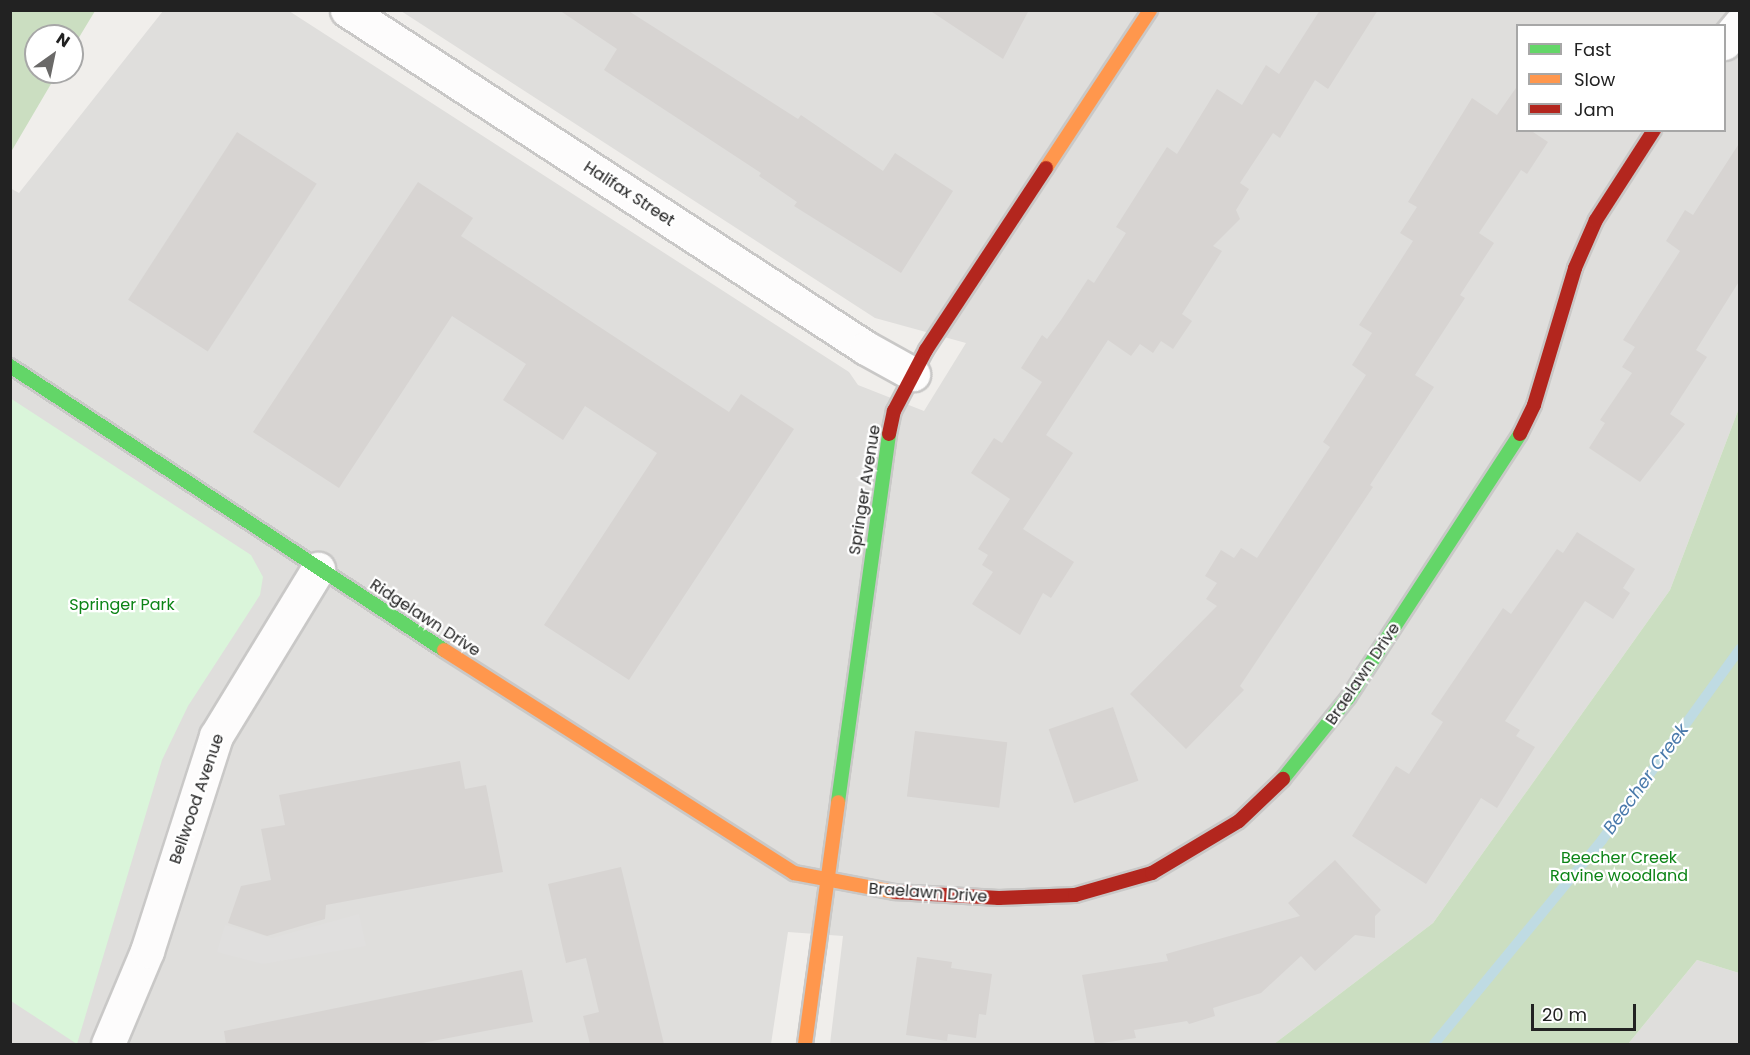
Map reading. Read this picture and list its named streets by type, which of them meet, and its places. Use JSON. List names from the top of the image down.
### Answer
{
  "streets": {
    "street": [
      "Halifax Street",
      "Springer Avenue",
      "Ridgelawn Drive",
      "Braelawn Drive",
      "Bellwood Avenue"
    ]
  },
  "crossings": [
    ["Halifax Street", "Springer Avenue"],
    ["Springer Avenue", "Ridgelawn Drive"],
    ["Springer Avenue", "Braelawn Drive"],
    ["Ridgelawn Drive", "Braelawn Drive"],
    ["Ridgelawn Drive", "Bellwood Avenue"]
  ],
  "water": ["Beecher Creek"],
  "parks": ["Springer Park", "Beecher Creek Ravine woodland"],
  "legend": ["Fast", "Slow", "Jam"],
  "scale_bar": "20 m",
  "north": "top right"
}
